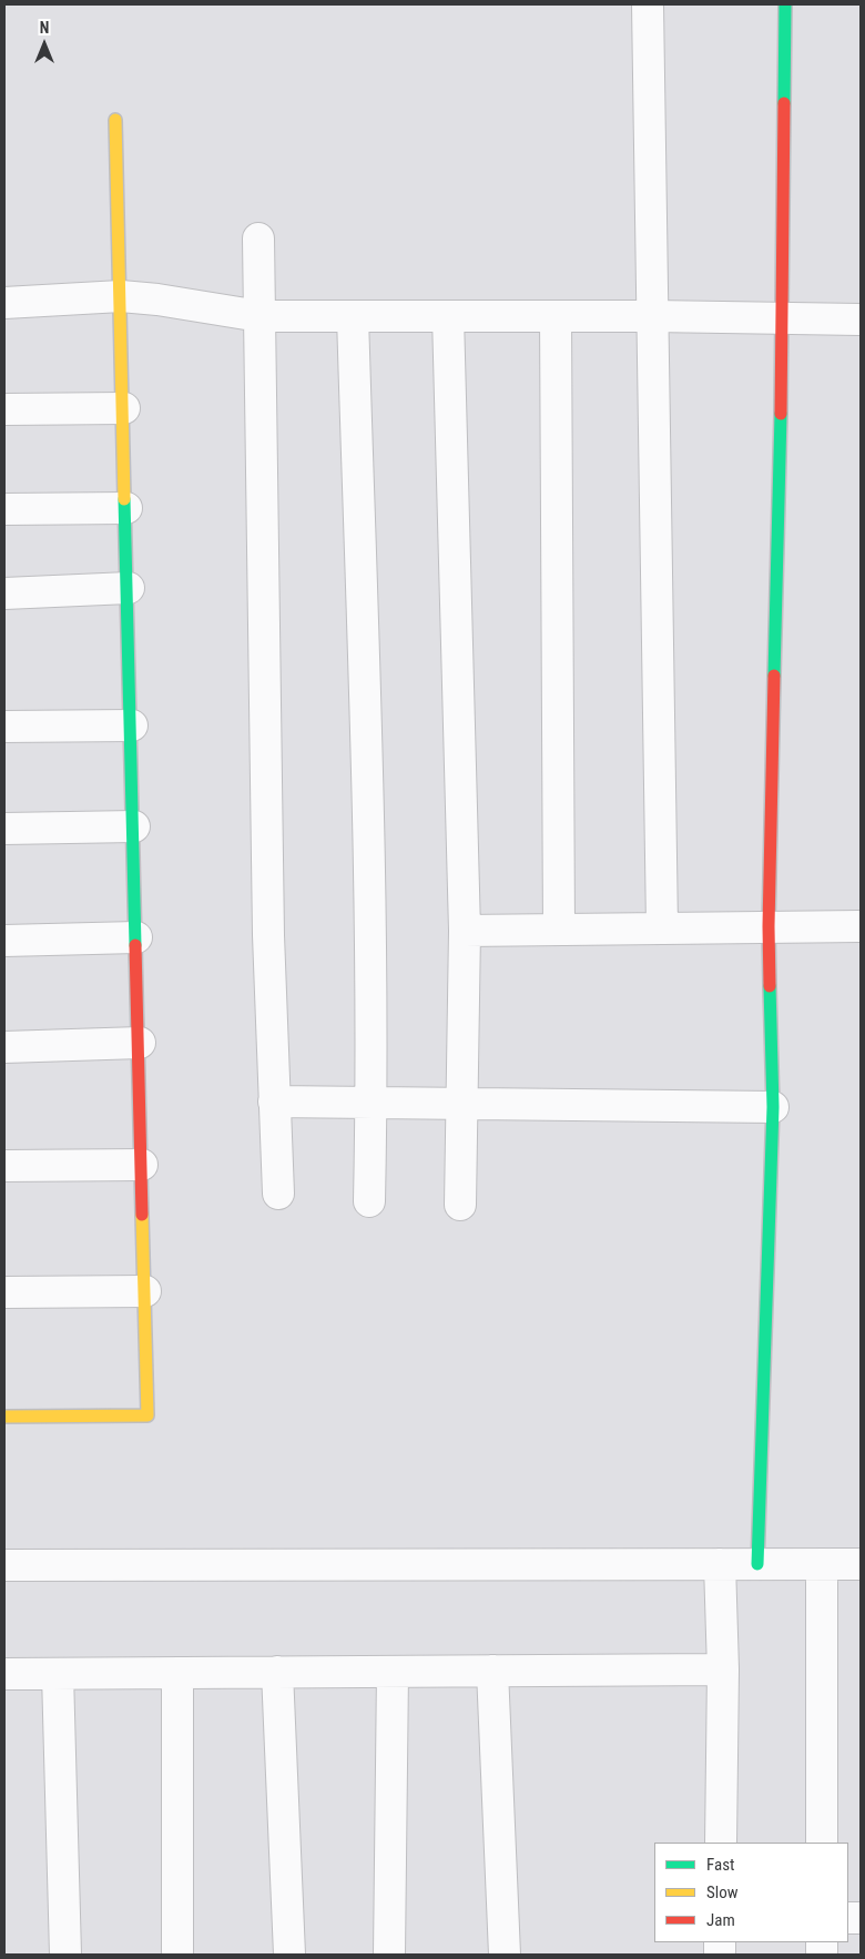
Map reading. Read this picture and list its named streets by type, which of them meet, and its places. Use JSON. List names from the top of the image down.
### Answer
{
  "legend": ["Fast", "Slow", "Jam"],
  "north": "top"
}
